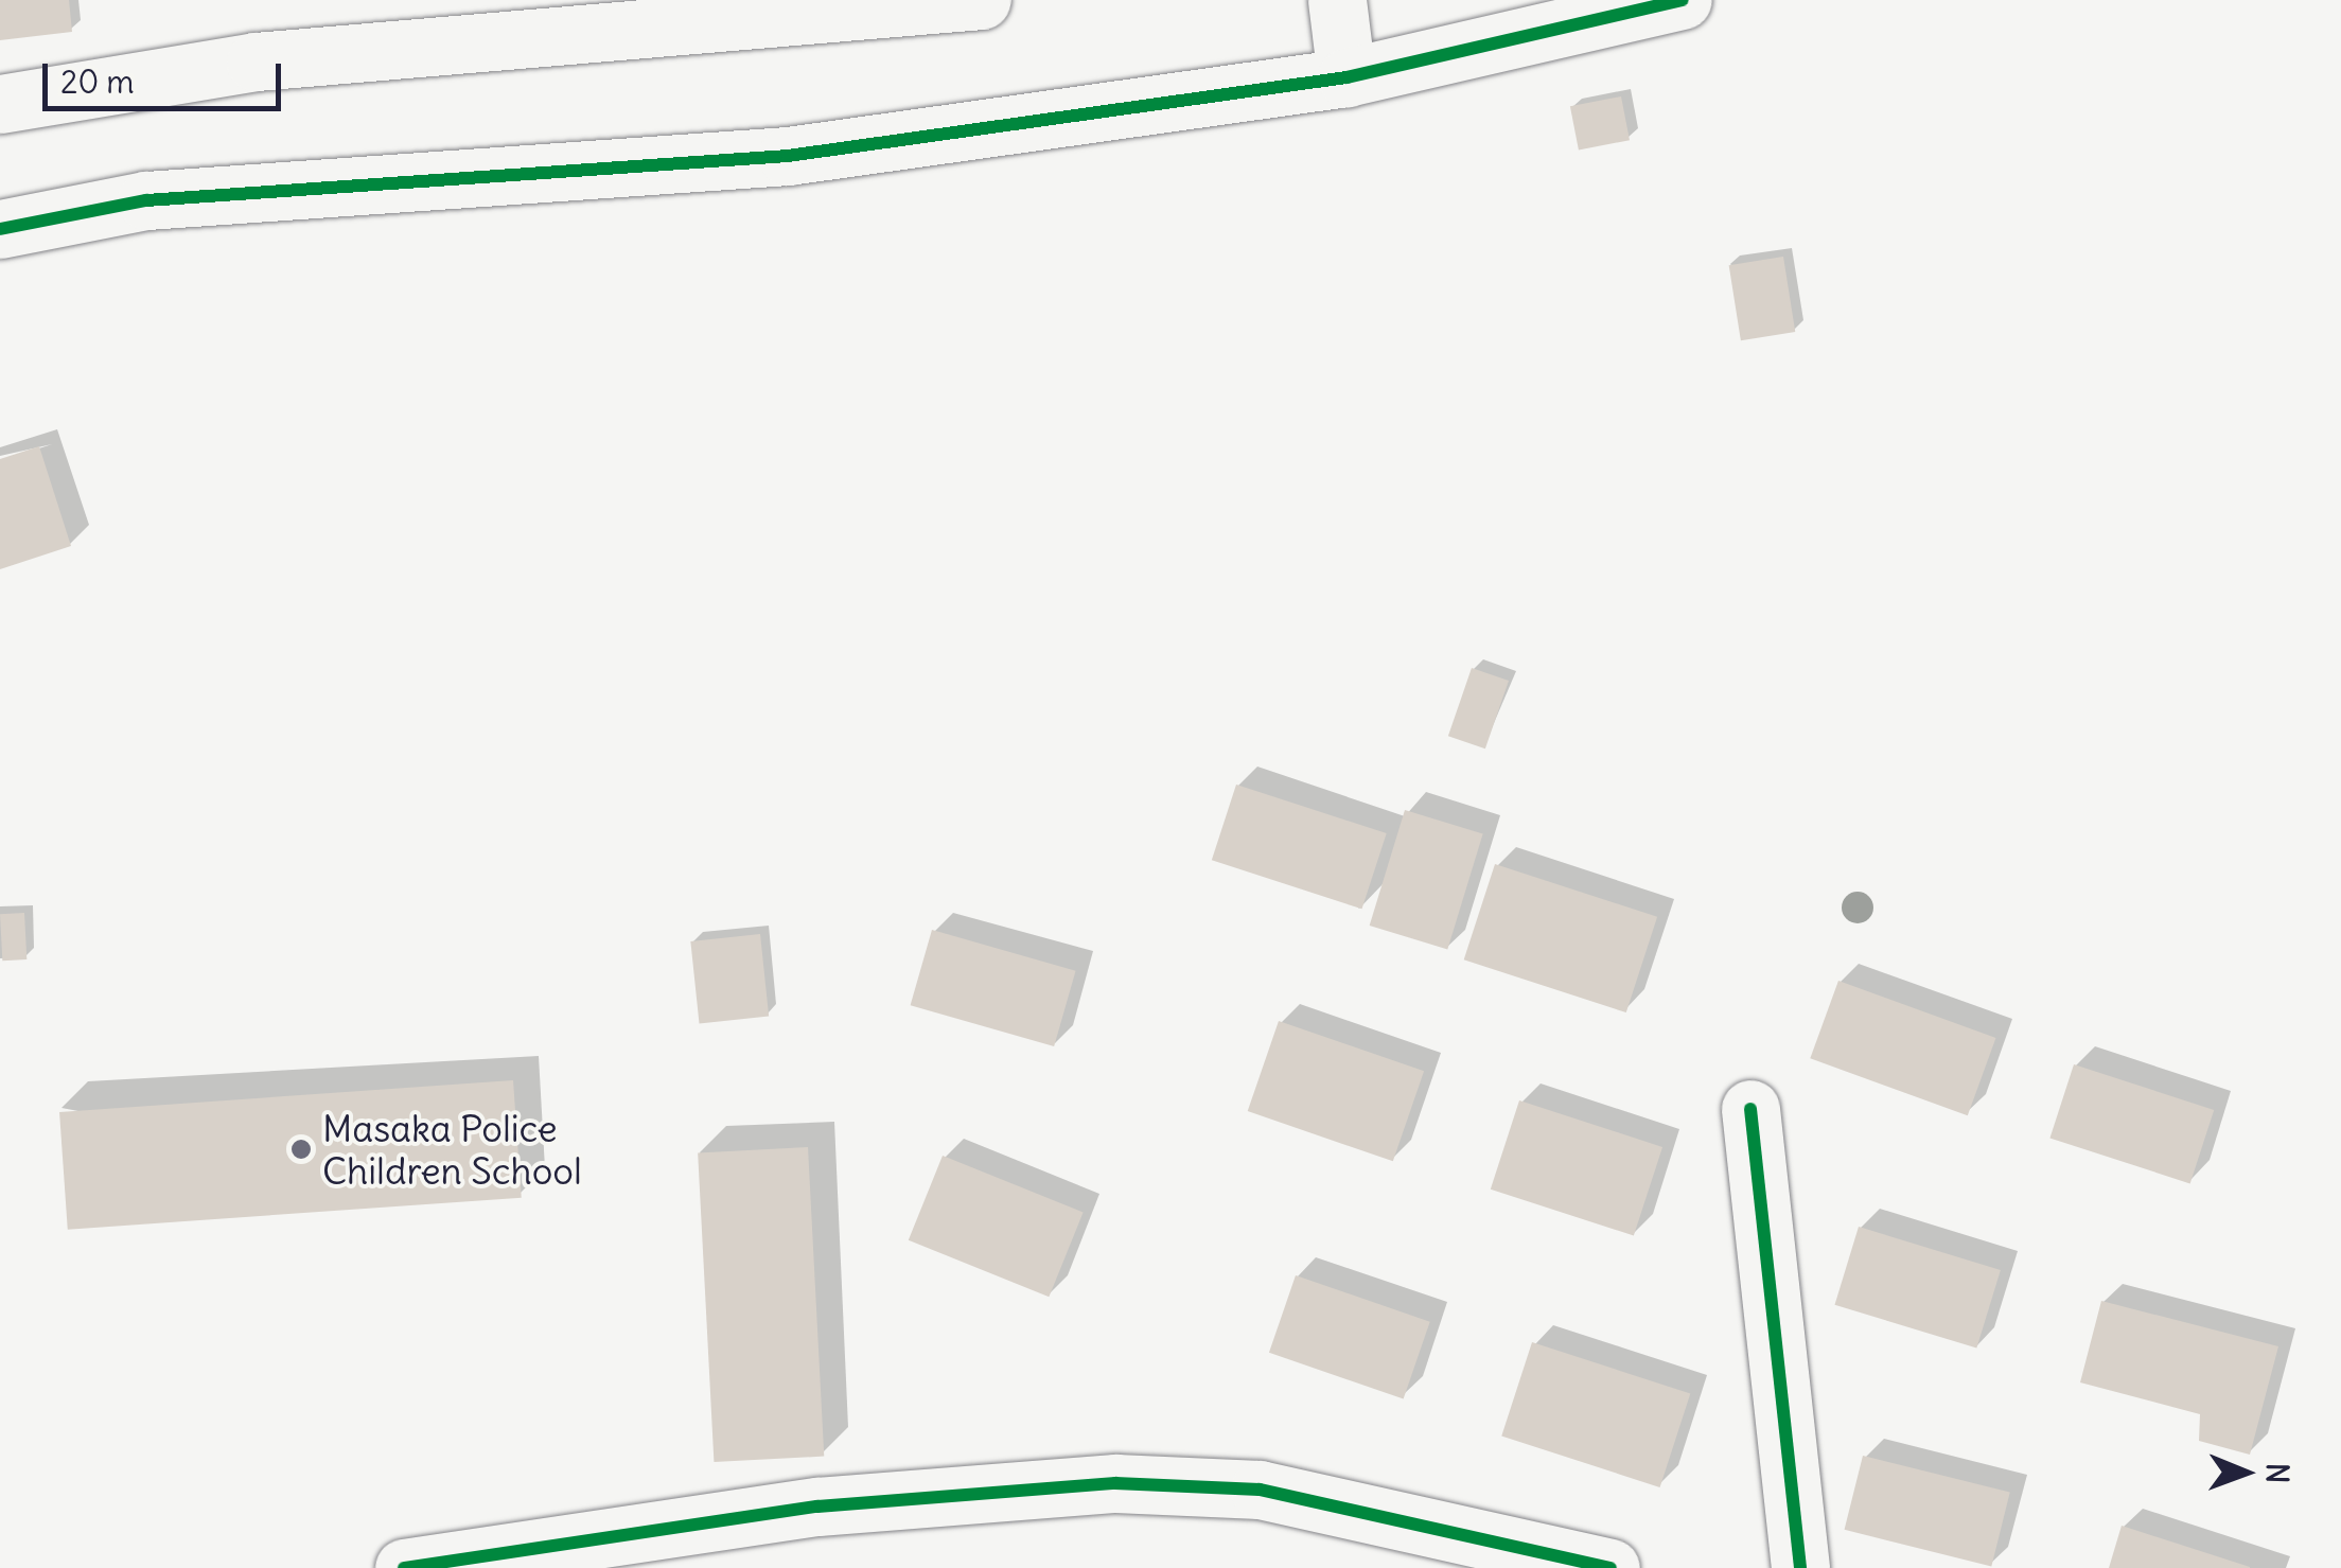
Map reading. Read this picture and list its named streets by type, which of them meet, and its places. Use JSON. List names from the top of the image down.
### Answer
{
  "places": ["Masaka Police Children School"],
  "scale_bar": "20 m",
  "north": "right"
}
